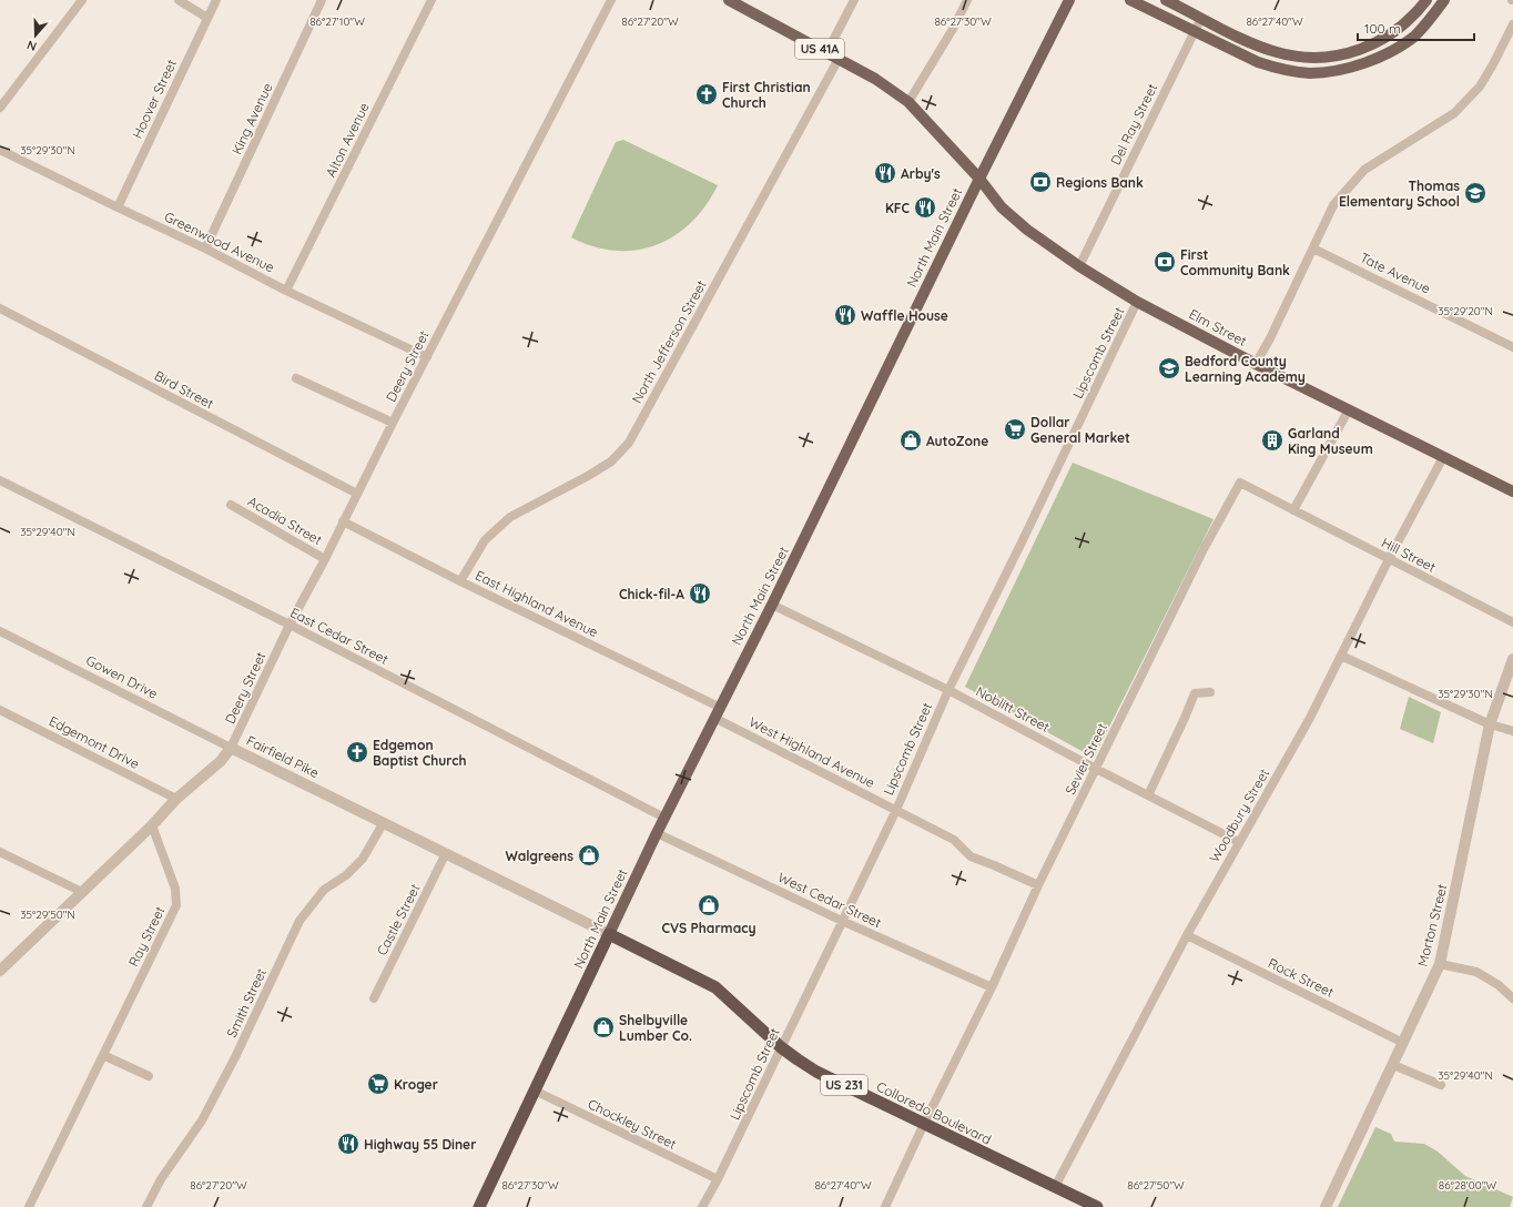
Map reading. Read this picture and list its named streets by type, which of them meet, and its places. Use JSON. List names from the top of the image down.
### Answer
{
  "streets": {
    "highway": ["North Main Street", "US 231", "Colloredo Boulevard"],
    "main road": ["US 41A", "Elm Street"],
    "street": [
      "Hoover Street",
      "King Avenue",
      "Del Ray Street",
      "Alton Avenue",
      "Greenwood Avenue",
      "Tate Avenue",
      "North Jefferson Street",
      "Lipscomb Street",
      "Deery Street",
      "Bird Street",
      "Acadia Street",
      "Hill Street",
      "East Highland Avenue",
      "East Cedar Street",
      "Gowen Drive",
      "Noblitt Street",
      "Edgemont Drive",
      "West Highland Avenue",
      "Fairfield Pike",
      "Sevier Street",
      "Woodbury Street",
      "West Cedar Street",
      "Castle Street",
      "Morton Street",
      "Ray Street",
      "Rock Street",
      "Smith Street",
      "Chockley Street"
    ]
  },
  "crossings": [
    ["US 41A", "North Main Street"],
    ["US 41A", "Elm Street"],
    ["US 41A", "North Jefferson Street"],
    ["Hoover Street", "Greenwood Avenue"],
    ["King Avenue", "Greenwood Avenue"],
    ["Del Ray Street", "Elm Street"],
    ["Alton Avenue", "Greenwood Avenue"],
    ["North Main Street", "Elm Street"],
    ["North Main Street", "East Highland Avenue"],
    ["North Main Street", "East Cedar Street"],
    ["North Main Street", "Noblitt Street"],
    ["North Main Street", "West Highland Avenue"],
    ["North Main Street", "Fairfield Pike"],
    ["North Main Street", "West Cedar Street"],
    ["North Main Street", "Colloredo Boulevard"],
    ["North Main Street", "Chockley Street"],
    ["Greenwood Avenue", "Deery Street"],
    ["Elm Street", "Lipscomb Street"],
    ["Elm Street", "Woodbury Street"],
    ["North Jefferson Street", "East Highland Avenue"],
    ["Lipscomb Street", "Noblitt Street"],
    ["Lipscomb Street", "West Highland Avenue"],
    ["Lipscomb Street", "West Cedar Street"],
    ["Lipscomb Street", "Colloredo Boulevard"],
    ["Lipscomb Street", "Chockley Street"],
    ["Deery Street", "Bird Street"],
    ["Deery Street", "Acadia Street"],
    ["Deery Street", "East Highland Avenue"],
    ["Deery Street", "East Cedar Street"],
    ["Deery Street", "Gowen Drive"],
    ["Deery Street", "Fairfield Pike"],
    ["Hill Street", "Sevier Street"],
    ["Hill Street", "Woodbury Street"],
    ["Gowen Drive", "Fairfield Pike"],
    ["Noblitt Street", "Sevier Street"],
    ["Noblitt Street", "Woodbury Street"],
    ["Edgemont Drive", "Fairfield Pike"],
    ["West Highland Avenue", "Sevier Street"],
    ["Fairfield Pike", "Castle Street"],
    ["Fairfield Pike", "Ray Street"],
    ["Fairfield Pike", "Smith Street"],
    ["Fairfield Pike", "Colloredo Boulevard"],
    ["Sevier Street", "West Cedar Street"],
    ["Sevier Street", "Colloredo Boulevard"],
    ["Woodbury Street", "Rock Street"],
    ["Woodbury Street", "Colloredo Boulevard"],
    ["Morton Street", "Rock Street"]
  ],
  "places": {
    "church": ["First Christian Church", "Edgemon Baptist Church"],
    "restaurant": [
      "Arby's",
      "KFC",
      "Waffle House",
      "Chick-fil-A",
      "Highway 55 Diner"
    ],
    "bank": ["Regions Bank", "First Community Bank"],
    "school or university": ["Thomas Elementary School", "Bedford County Learning Academy"],
    "supermarket": ["Dollar General Market", "Kroger"],
    "shop": [
      "AutoZone",
      "Walgreens",
      "CVS Pharmacy",
      "Shelbyville Lumber Co."
    ],
    "building": ["Garland King Museum"]
  },
  "scale_bar": "100 m",
  "north": "bottom",
  "coordinates": [
    "86°27'20\"W",
    "86°27'30\"W",
    "86°27'10\"W",
    "86°27'40\"W",
    "35°29'30\"N",
    "35°29'20\"N",
    "35°29'40\"N",
    "35°29'50\"N",
    "86°27'50\"W",
    "86°28'00\"W"
  ]
}
